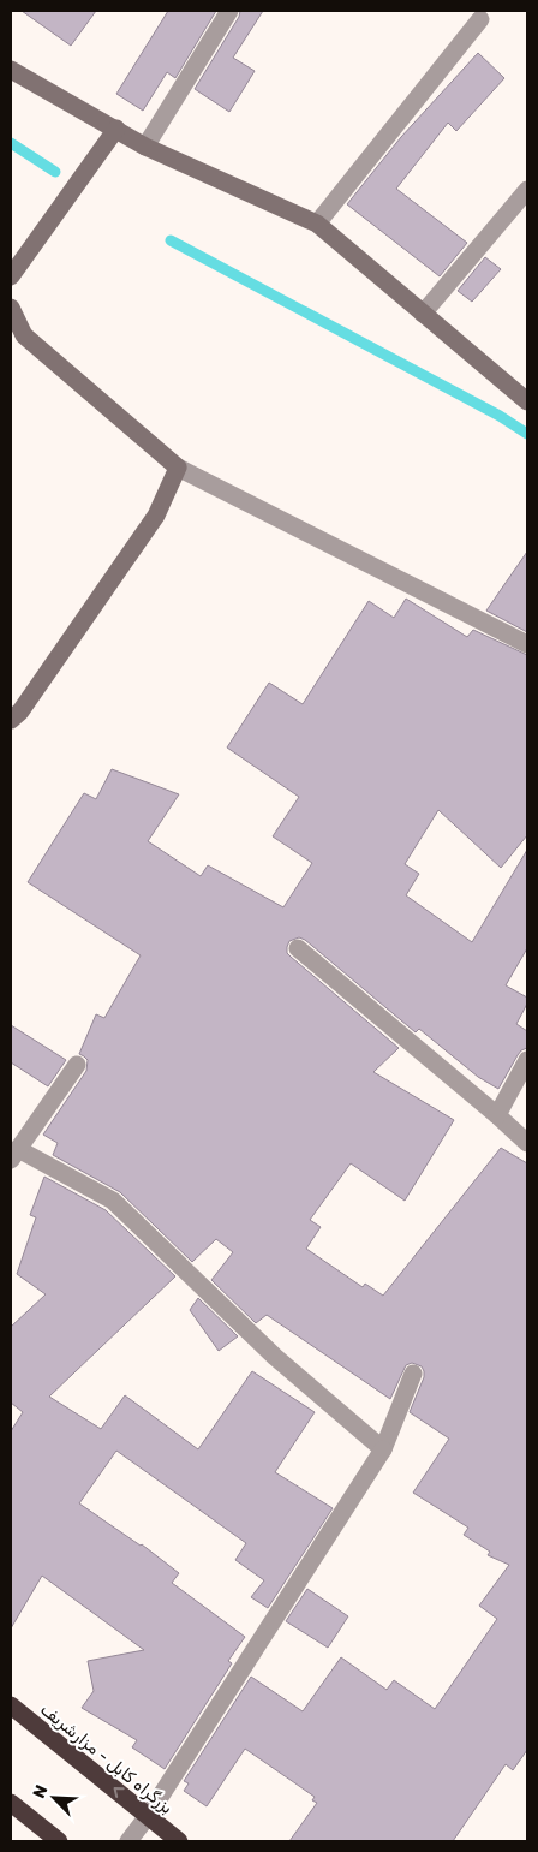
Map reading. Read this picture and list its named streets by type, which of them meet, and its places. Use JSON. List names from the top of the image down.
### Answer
{
  "streets": {
    "highway": ["بزرگراه کابل - مزارشریف"]
  },
  "north": "top left"
}
